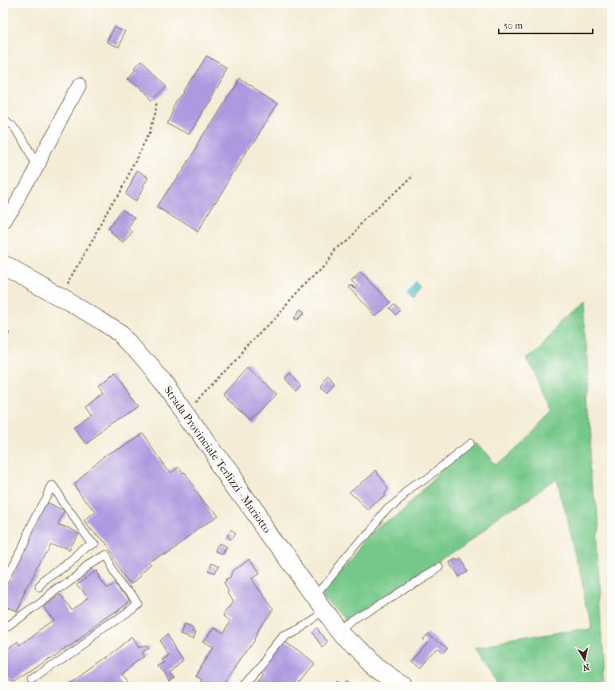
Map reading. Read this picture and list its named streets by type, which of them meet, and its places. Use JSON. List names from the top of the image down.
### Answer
{
  "streets": {
    "main road": ["Strada Provinciale Terlizzi - Mariotto"]
  },
  "scale_bar": "50 m",
  "north": "bottom"
}
